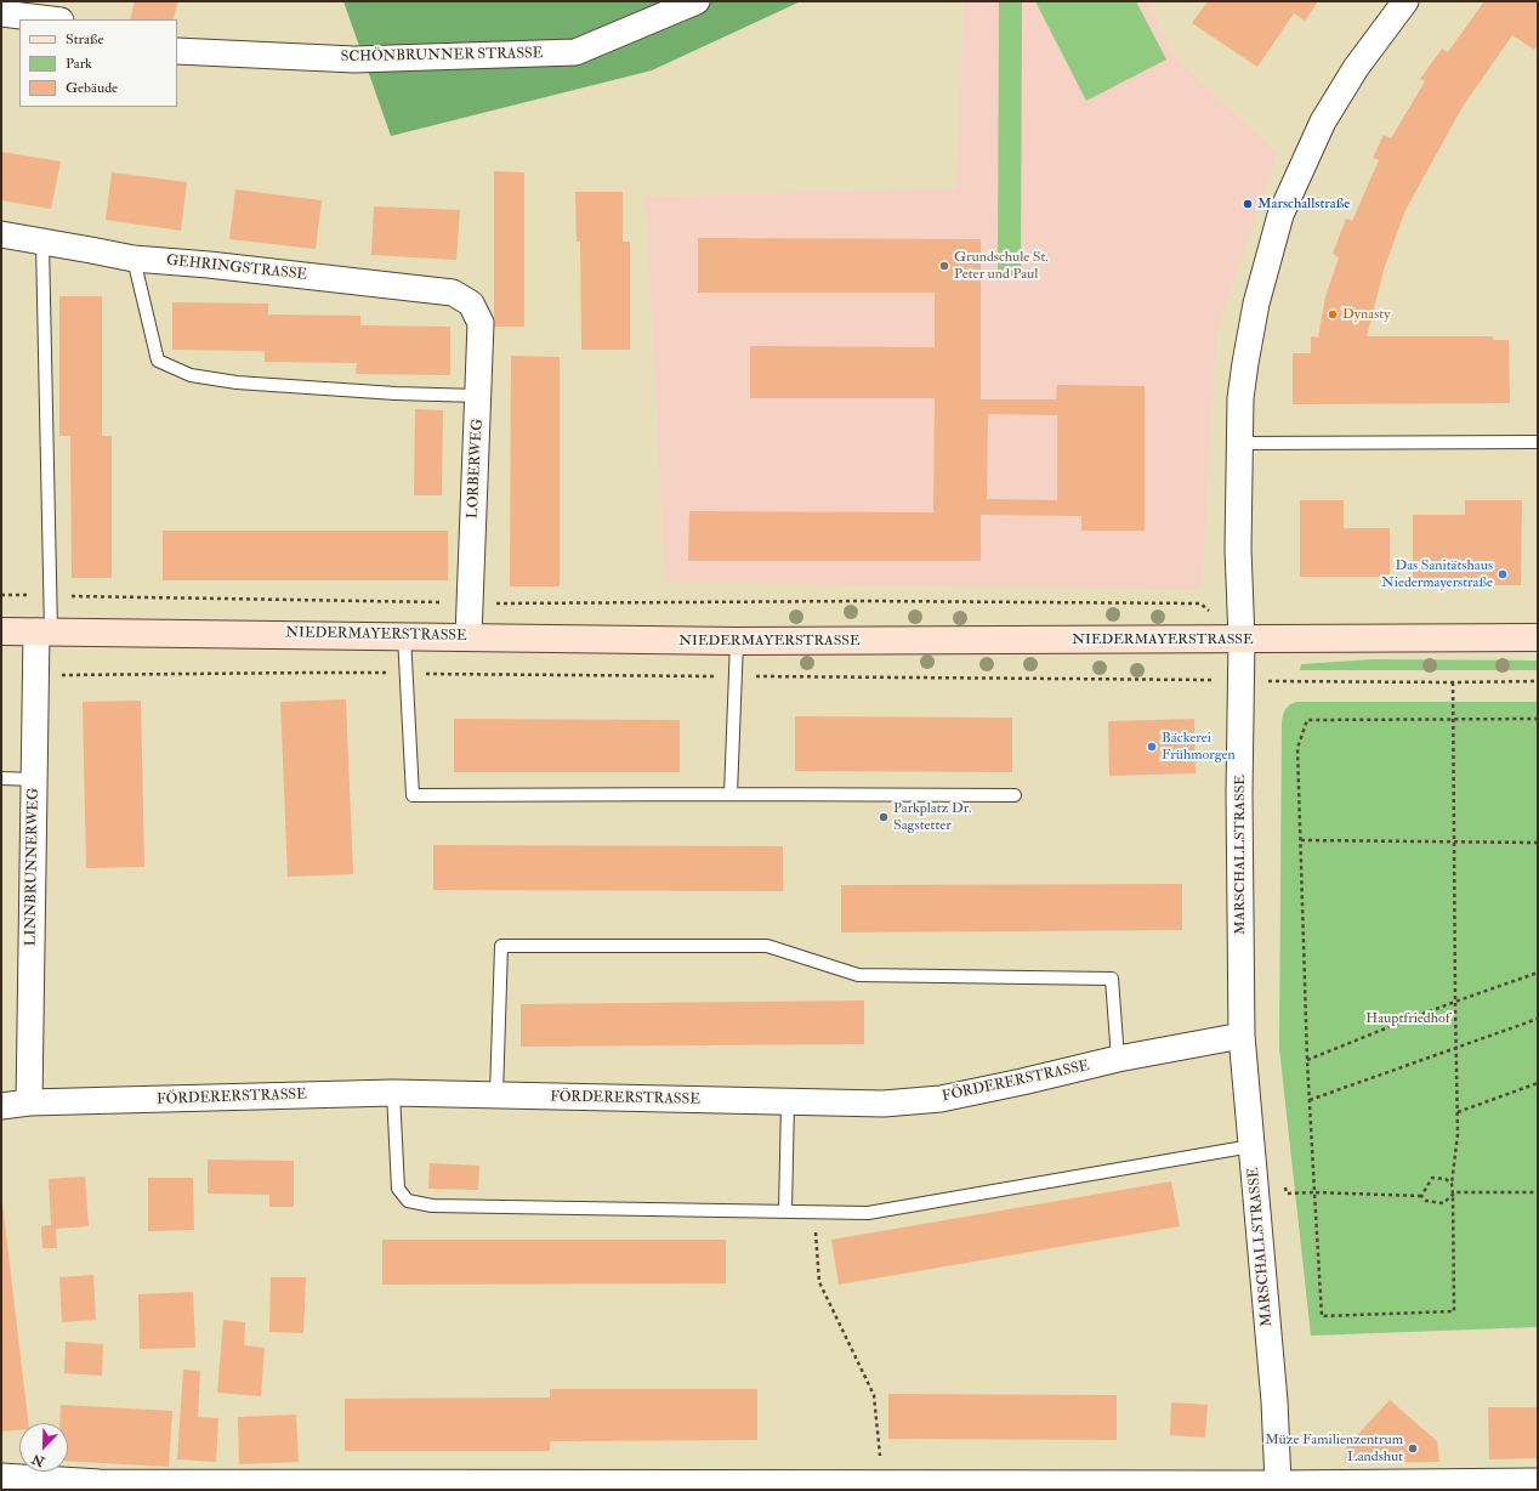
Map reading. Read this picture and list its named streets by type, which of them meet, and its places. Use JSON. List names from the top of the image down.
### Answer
{
  "streets": {
    "main road": ["NIEDERMAYERSTRASSE"],
    "street": [
      "SCHÖNBRUNNER STRASSE",
      "GEHRINGSTRASSE",
      "LORBERWEG",
      "MARSCHALLSTRASSE",
      "LINNBRUNNERWEG",
      "FÖRDERERSTRASSE"
    ]
  },
  "crossings": [
    ["GEHRINGSTRASSE", "LORBERWEG"],
    ["LORBERWEG", "NIEDERMAYERSTRASSE"],
    ["NIEDERMAYERSTRASSE", "MARSCHALLSTRASSE"],
    ["NIEDERMAYERSTRASSE", "LINNBRUNNERWEG"],
    ["MARSCHALLSTRASSE", "FÖRDERERSTRASSE"],
    ["LINNBRUNNERWEG", "FÖRDERERSTRASSE"]
  ],
  "parks": ["Hauptfriedhof"],
  "places": [
    "Marschallstraße",
    "Grundschule St. Peter und Paul",
    "Dynasty",
    "Das Sanitätshaus Niedermayerstraße",
    "Bäckerei Frühmorgen",
    "Parkplatz Dr. Sagstetter",
    "Müze Familienzentrum Landshut"
  ],
  "legend": ["Straße", "Park", "Gebäude"],
  "north": "bottom left"
}
